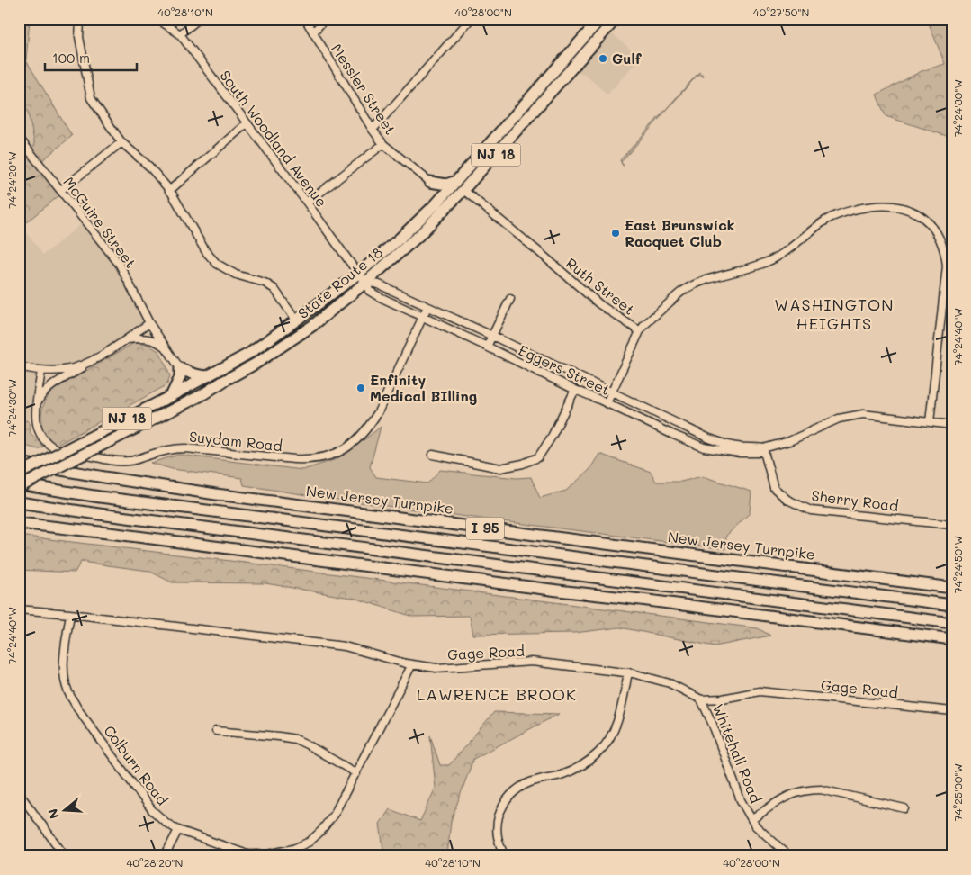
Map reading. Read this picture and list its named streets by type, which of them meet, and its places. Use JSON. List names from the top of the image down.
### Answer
{
  "streets": {
    "highway": [
      "NJ 18",
      "State Route 18",
      "New Jersey Turnpike",
      "I 95"
    ],
    "street": [
      "Messler Street",
      "South Woodland Avenue",
      "McGuire Street",
      "Ruth Street",
      "Eggers Street",
      "Suydam Road",
      "Sherry Road",
      "Gage Road",
      "Whitehall Road",
      "Colburn Road"
    ]
  },
  "crossings": [
    ["South Woodland Avenue", "State Route 18"],
    ["South Woodland Avenue", "Eggers Street"],
    ["State Route 18", "Ruth Street"],
    ["State Route 18", "Eggers Street"],
    ["State Route 18", "I 95"],
    ["Eggers Street", "Suydam Road"],
    ["Eggers Street", "Sherry Road"],
    ["Gage Road", "Whitehall Road"],
    ["Gage Road", "Colburn Road"]
  ],
  "districts": ["WASHINGTON HEIGHTS", "LAWRENCE BROOK"],
  "places": ["Gulf", "East Brunswick Racquet Club", "Enfinity Medical BIlling"],
  "scale_bar": "100 m",
  "north": "left",
  "coordinates": [
    "40°28'10\"N",
    "40°28'00\"N",
    "40°27'50\"N",
    "74°24'30\"W",
    "74°24'20\"W",
    "74°24'40\"W",
    "74°24'50\"W",
    "74°25'00\"W",
    "40°28'20\"N"
  ]
}
